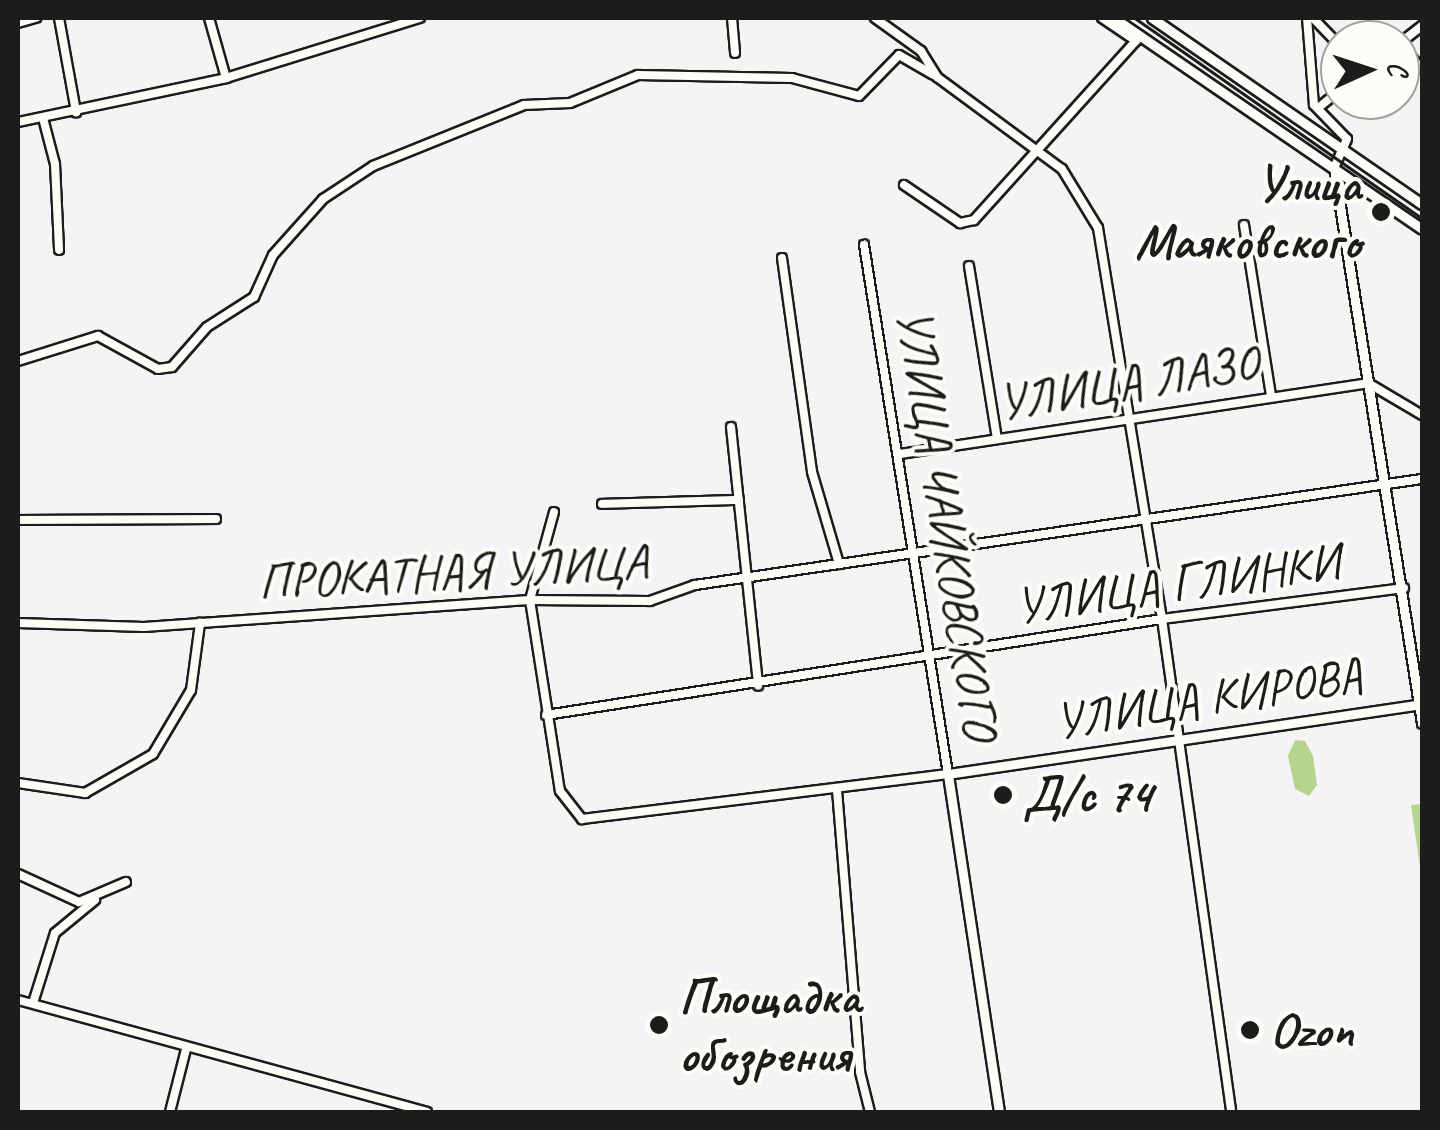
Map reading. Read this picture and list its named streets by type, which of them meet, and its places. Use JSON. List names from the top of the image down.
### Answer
{
  "streets": {
    "main road": ["УЛИЦА ЧАЙКОВСКОГО", "УЛИЦА КИРОВА"],
    "street": ["УЛИЦА ЛАЗО", "ПРОКАТНАЯ УЛИЦА", "УЛИЦА ГЛИНКИ"]
  },
  "crossings": [
    ["УЛИЦА ЛАЗО", "УЛИЦА ЧАЙКОВСКОГО"],
    ["УЛИЦА ЧАЙКОВСКОГО", "ПРОКАТНАЯ УЛИЦА"],
    ["УЛИЦА ЧАЙКОВСКОГО", "УЛИЦА ГЛИНКИ"],
    ["УЛИЦА ЧАЙКОВСКОГО", "УЛИЦА КИРОВА"],
    ["УЛИЦА ГЛИНКИ", "УЛИЦА КИРОВА"]
  ],
  "places": [
    "Улица Маяковского",
    "Д/с 74",
    "Площадка обозрения",
    "Ozon"
  ],
  "north": "right"
}
